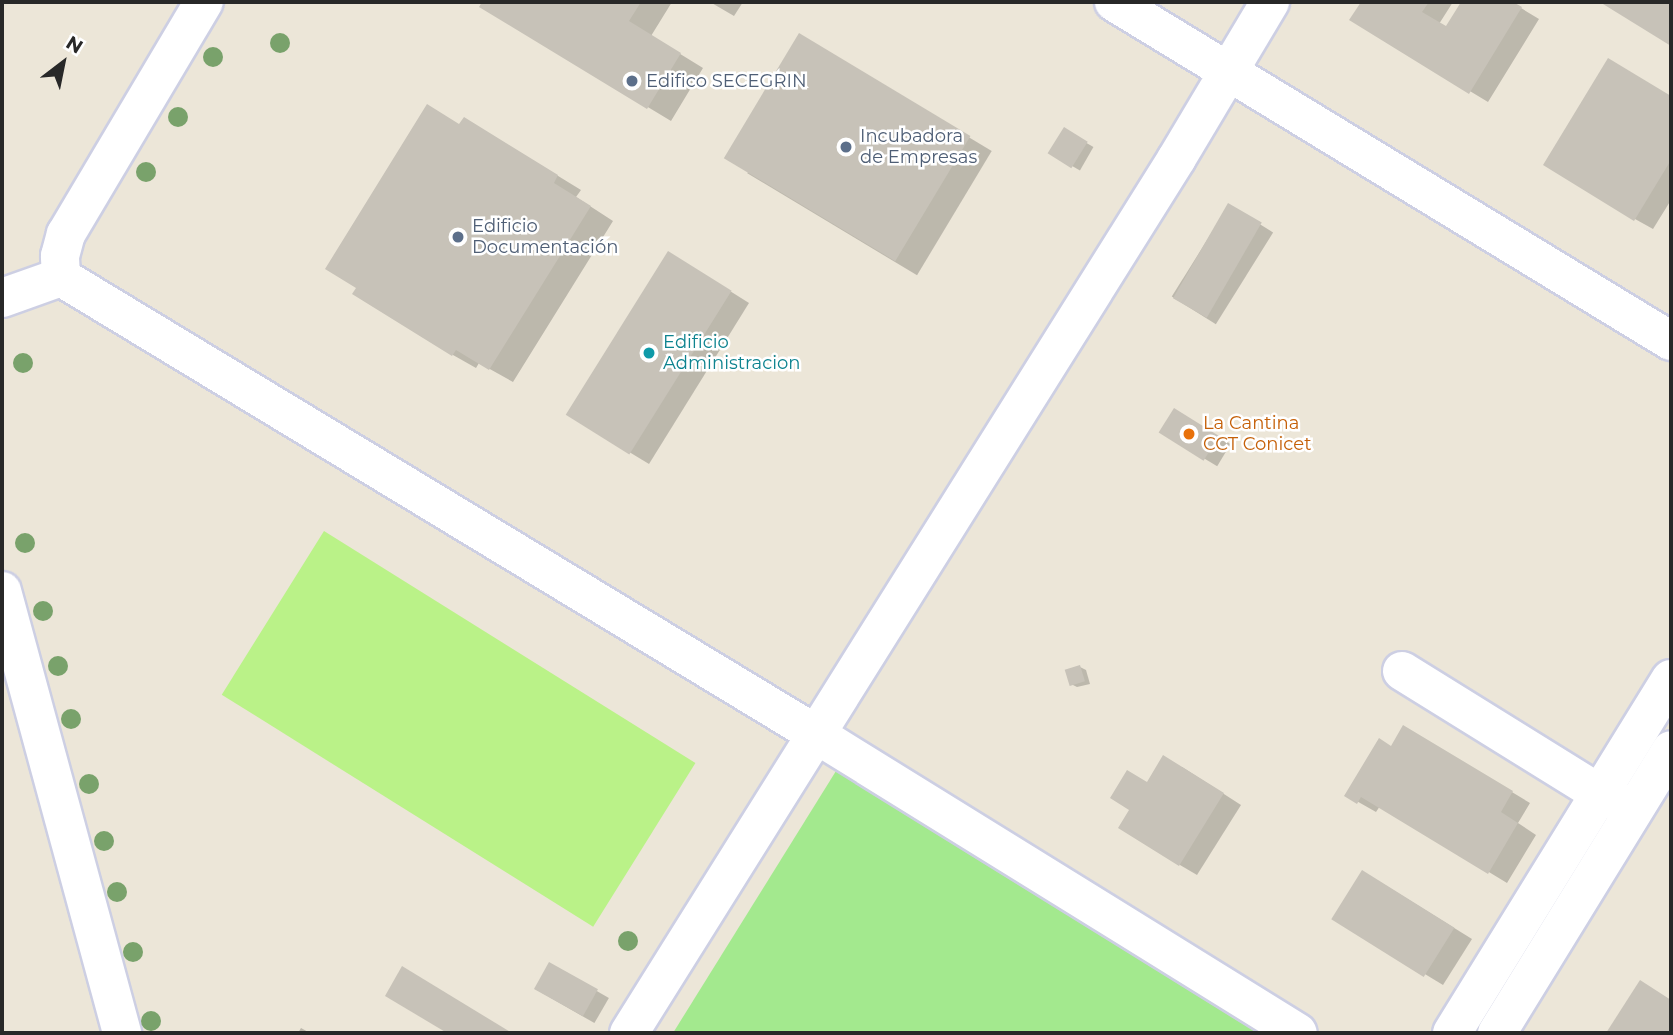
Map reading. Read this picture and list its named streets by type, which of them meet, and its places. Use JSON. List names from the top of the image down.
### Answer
{
  "places": [
    "Edifico SECEGRIN",
    "Incubadora de Empresas",
    "Edificio Documentación",
    "Edificio Administracion",
    "La Cantina CCT Conicet"
  ],
  "north": "top right"
}
